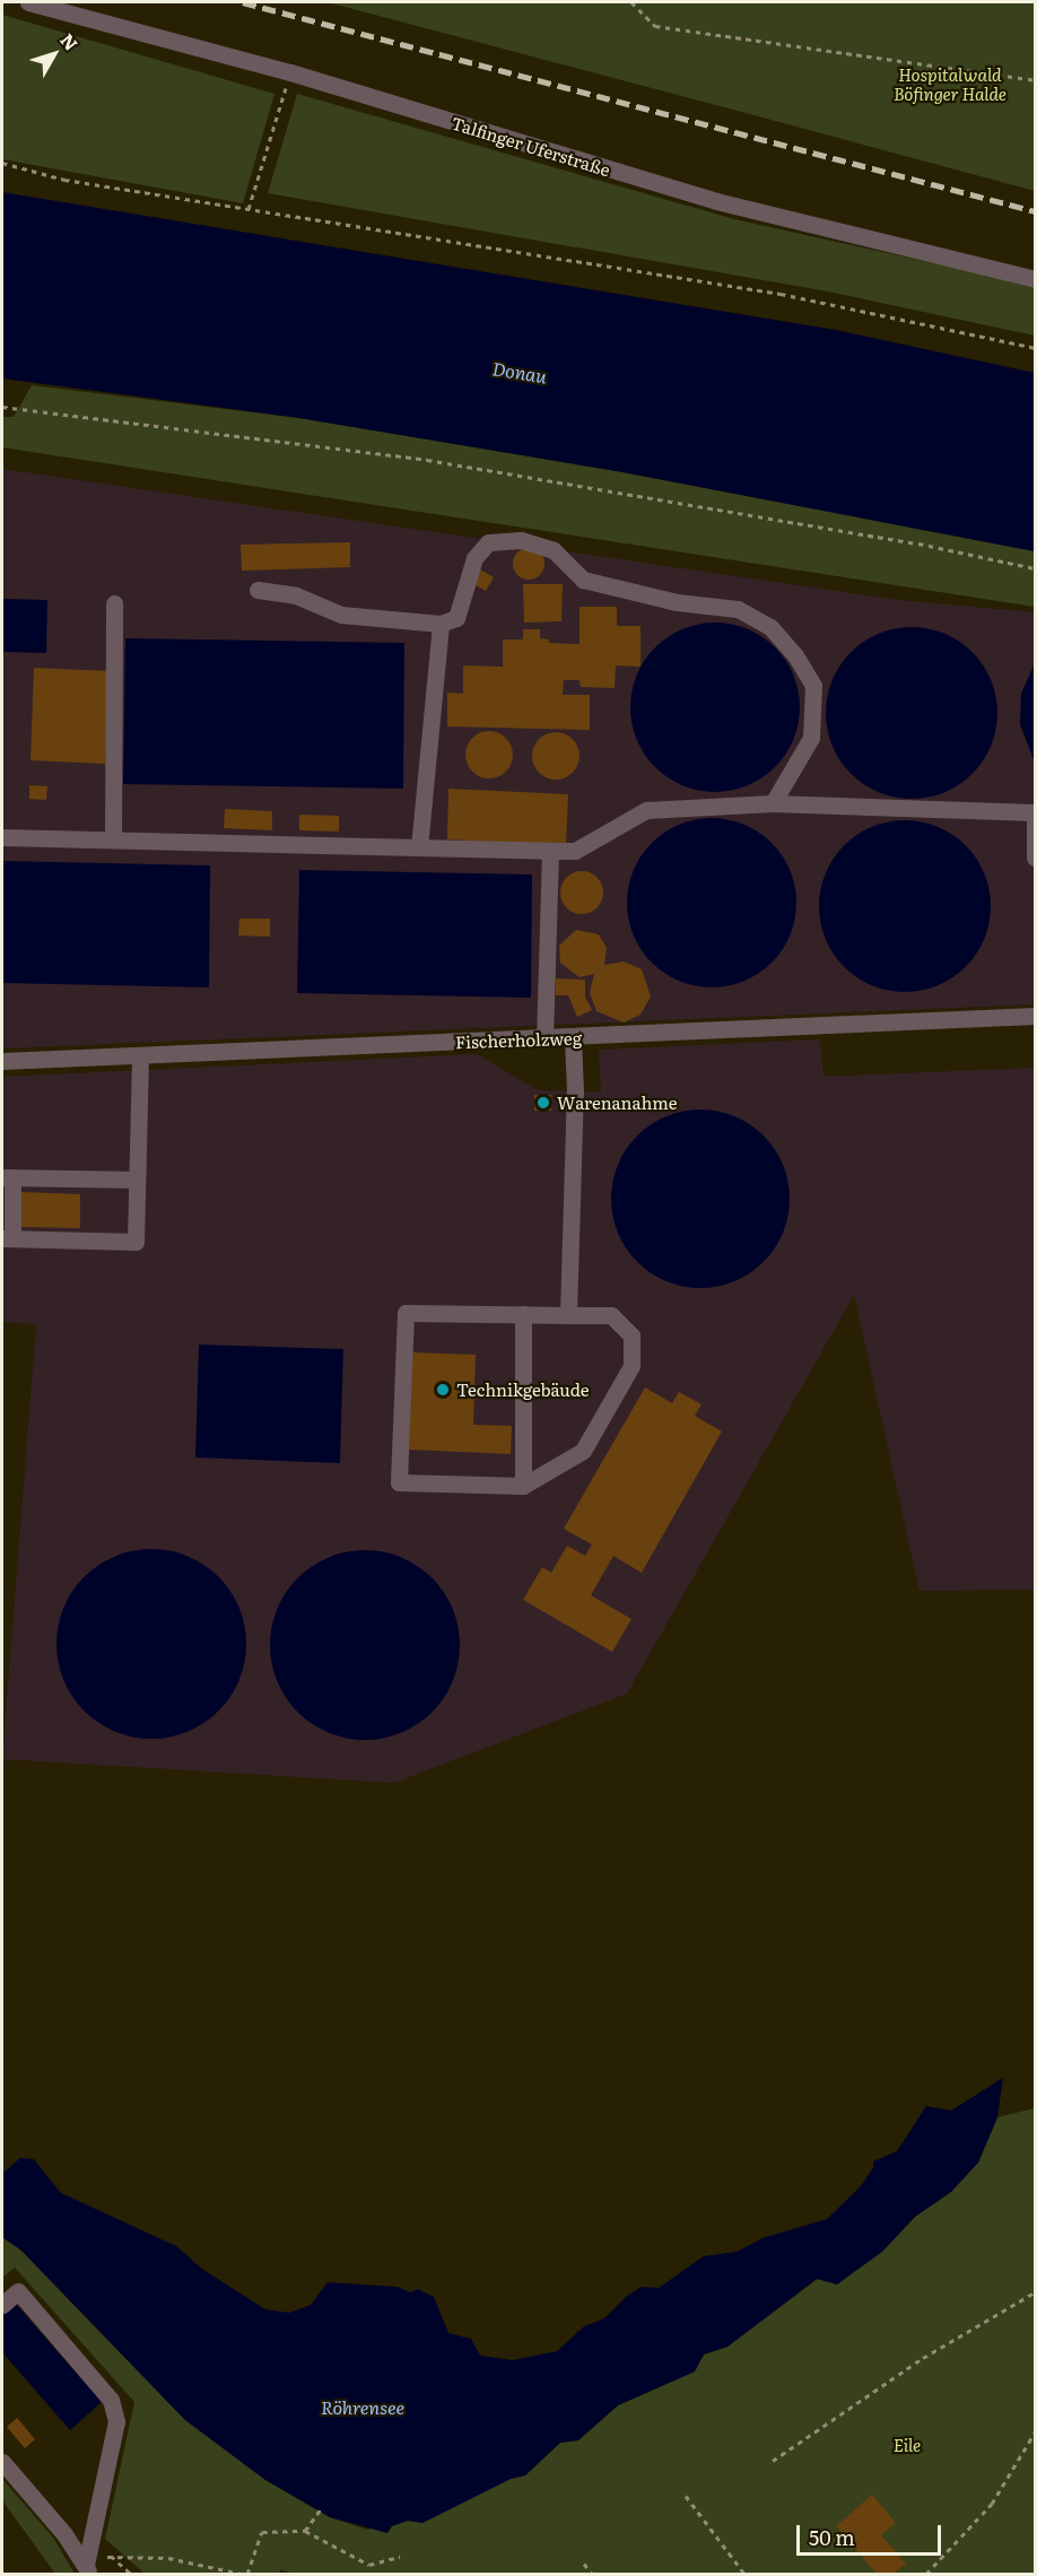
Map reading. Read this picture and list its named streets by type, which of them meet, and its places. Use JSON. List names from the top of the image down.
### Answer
{
  "streets": {
    "street": ["Talfinger Uferstraße", "Fischerholzweg"]
  },
  "water": ["Donau", "Röhrensee"],
  "parks": ["Hospitalwald Böfinger Halde", "Eile"],
  "places": ["Warenanahme", "Technikgebäude"],
  "scale_bar": "50 m",
  "north": "top right"
}
